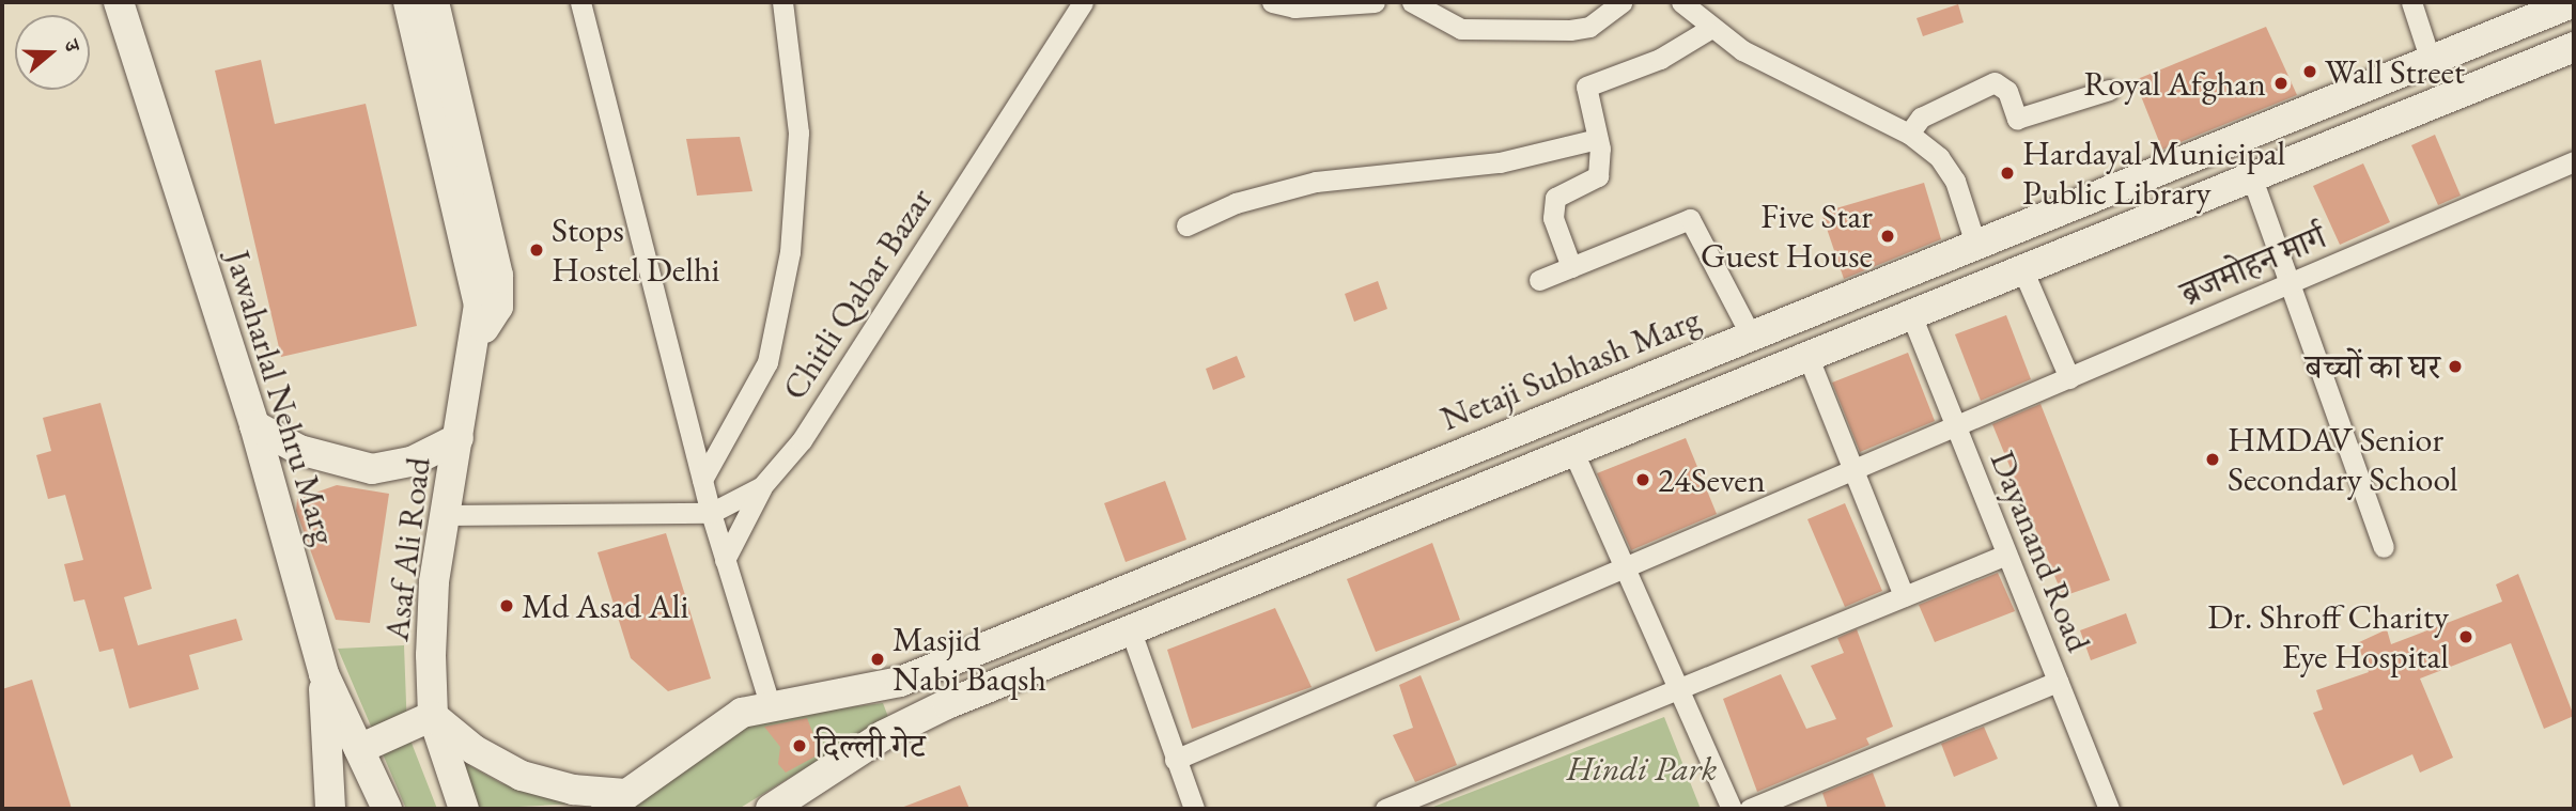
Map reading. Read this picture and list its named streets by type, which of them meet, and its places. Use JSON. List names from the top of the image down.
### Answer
{
  "streets": {
    "main road": ["Netaji Subhash Marg", "Jawaharlal Nehru Marg", "Asaf Ali Road"],
    "street": ["ब्रजमोहन मार्ग", "Chitli Qabar Bazar", "Dayanand Road"]
  },
  "crossings": [
    ["ब्रजमोहन मार्ग", "Dayanand Road"],
    ["Chitli Qabar Bazar", "Asaf Ali Road"]
  ],
  "parks": ["Hindi Park"],
  "places": [
    "Wall Street",
    "Royal Afghan",
    "Hardayal Municipal Public Library",
    "Five Star Guest House",
    "Stops Hostel Delhi",
    "बच्चों का घर",
    "HMDAV Senior Secondary School",
    "24Seven",
    "Md Asad Ali",
    "Dr. Shroff Charity Eye Hospital",
    "Masjid Nabi Baqsh",
    "दिल्ली गेट"
  ],
  "north": "right"
}
